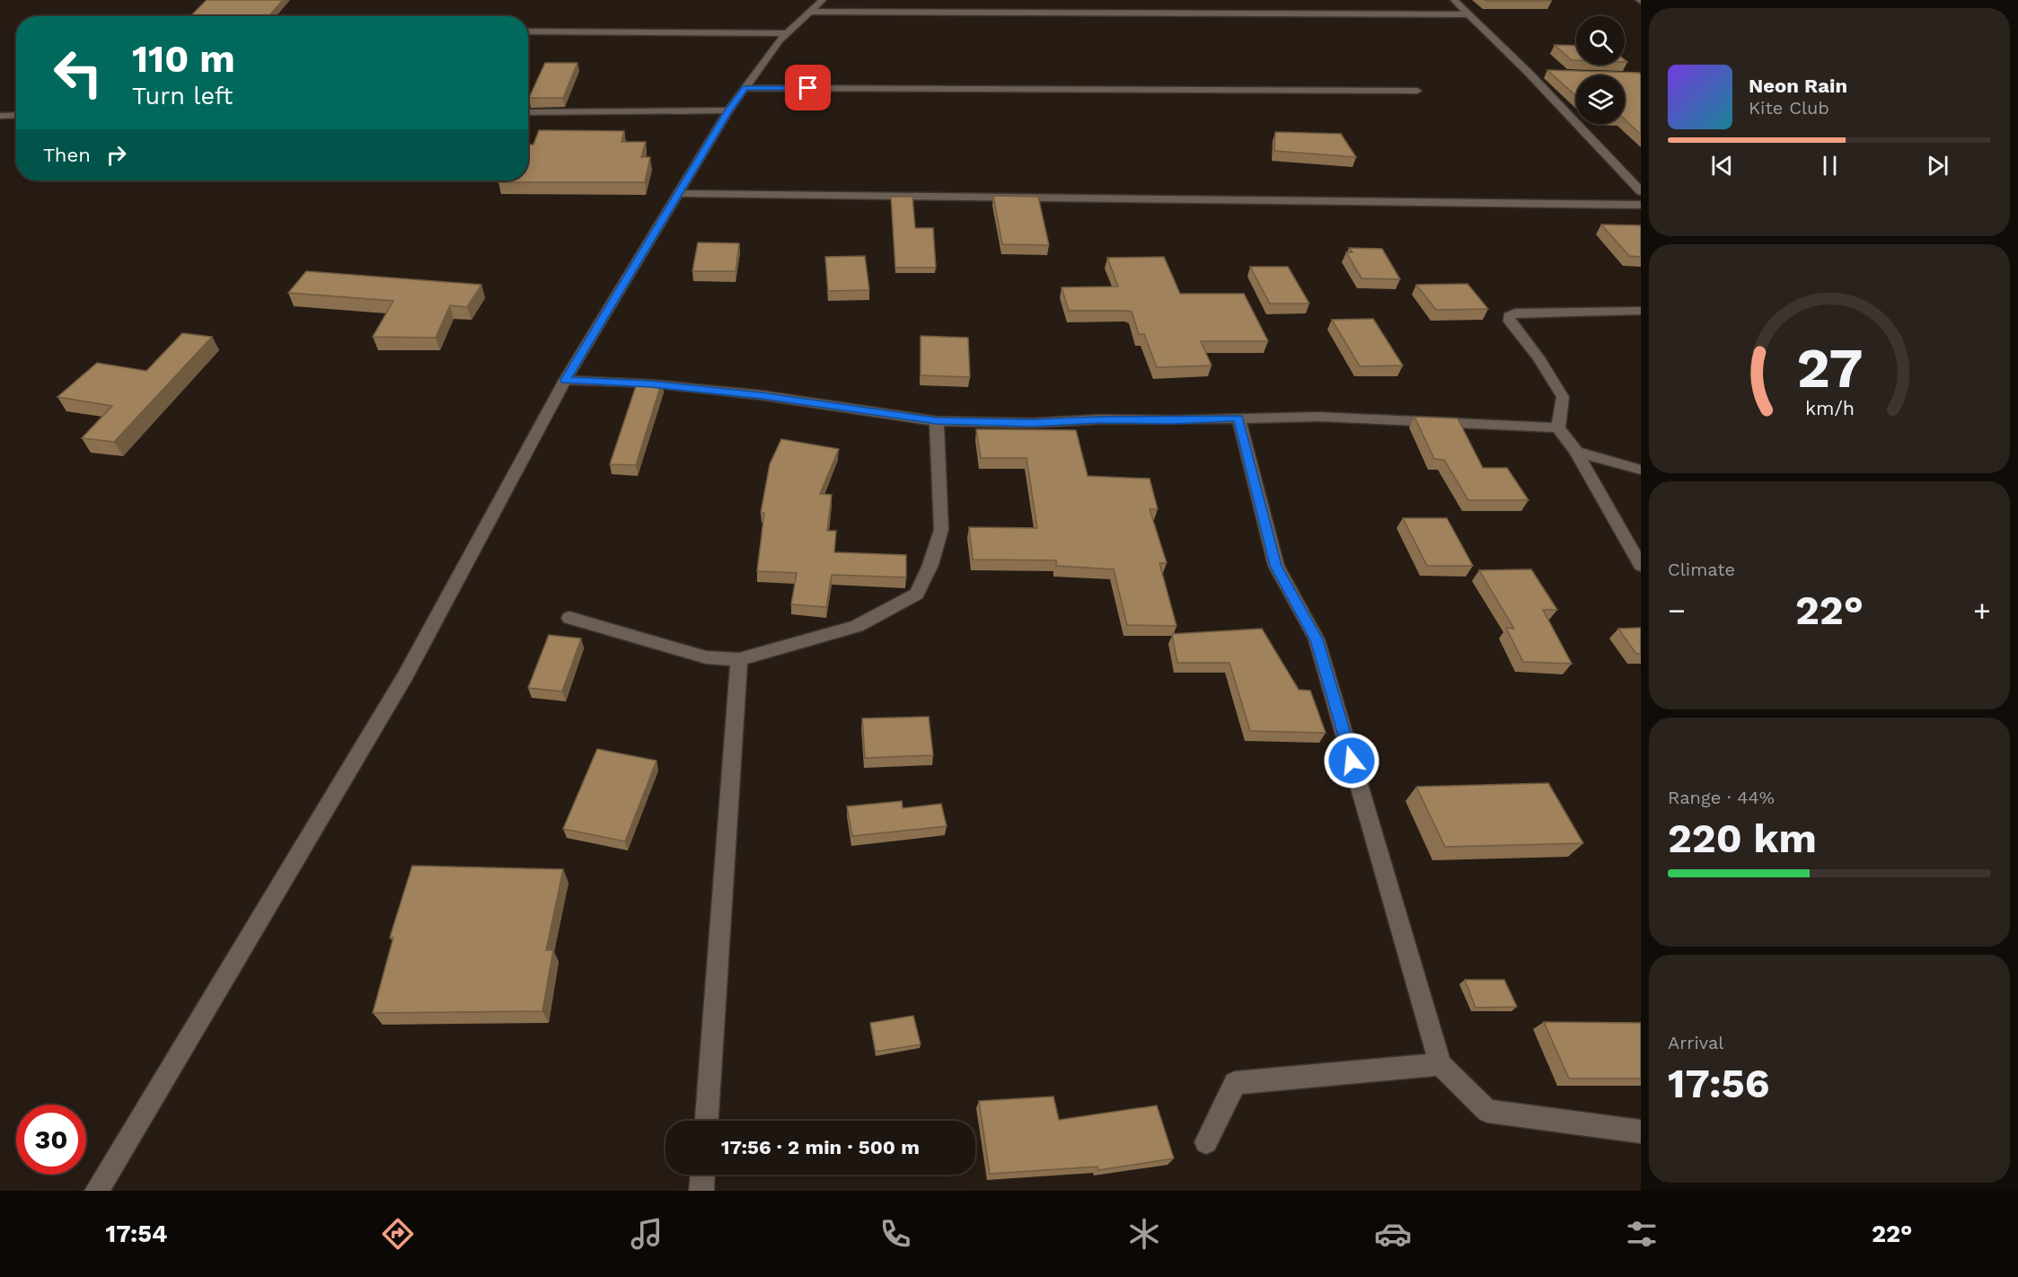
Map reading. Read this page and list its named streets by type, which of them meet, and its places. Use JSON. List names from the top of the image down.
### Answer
{
  "page": {
    "turn": ["110 m", "Turn left"],
    "song": ["Neon Rain", "Kite Club"],
    "then": "Then",
    "tile": [
      "Climate",
      ["Range · 44%", "220 km"],
      ["Arrival", "17:56"]
    ],
    "heat": ["−", "22°", "+"],
    "limit": "30",
    "trip": "17:56 · 2 min · 500 m",
    "tabs": ["17:54", "22°"],
    "gauge": ["27", "km/h"]
  }
}
